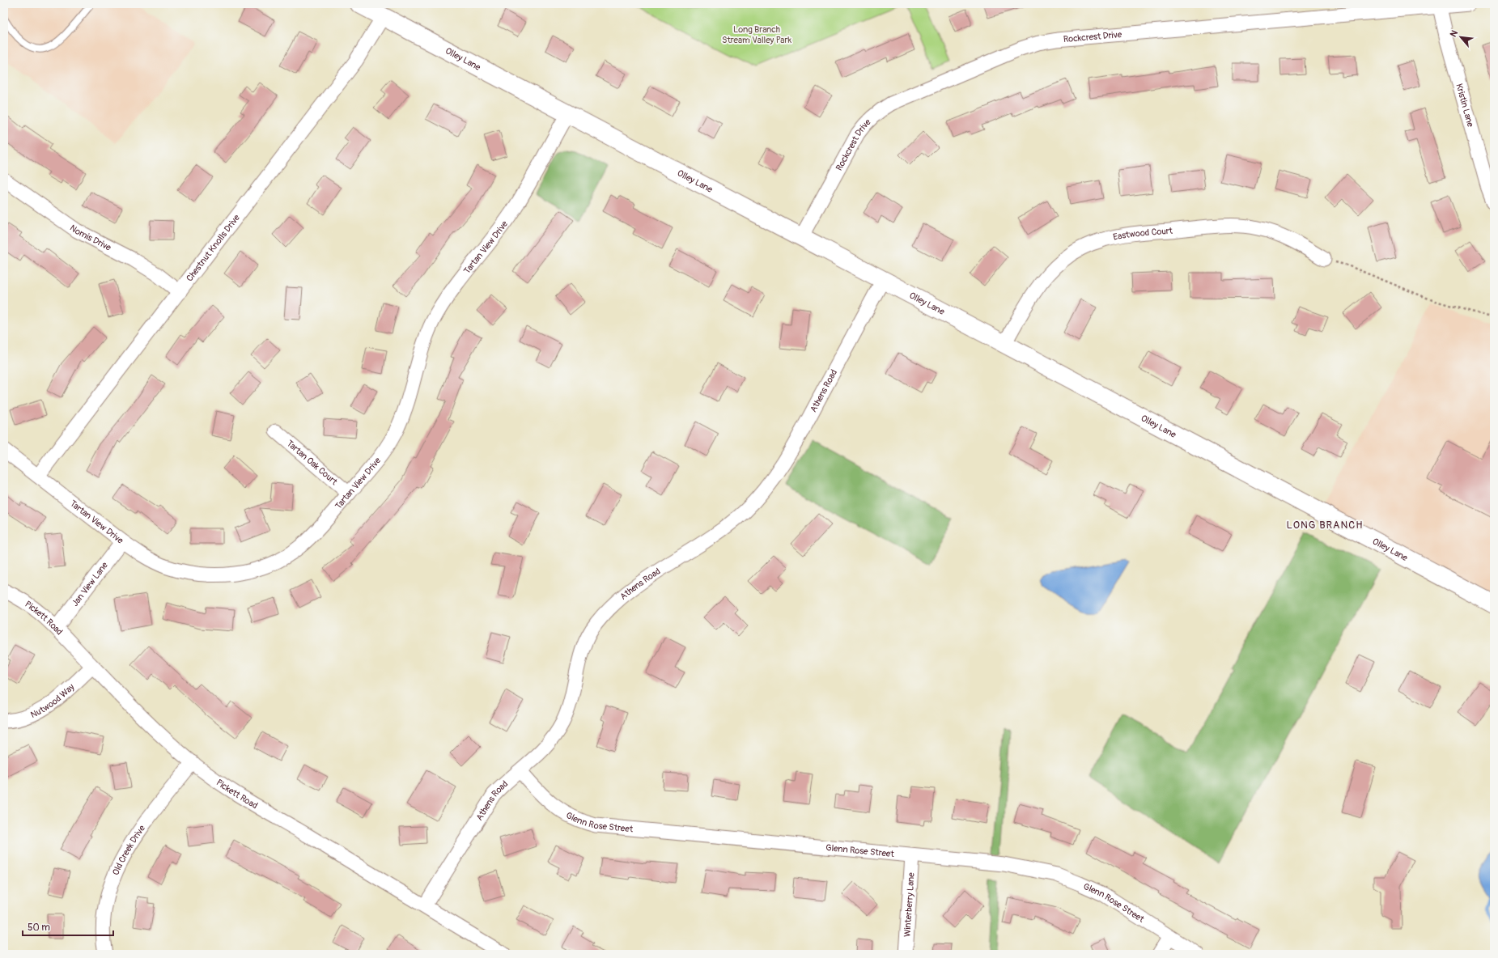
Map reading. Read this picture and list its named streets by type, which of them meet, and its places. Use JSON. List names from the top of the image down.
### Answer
{
  "streets": {
    "main road": ["Olley Lane"],
    "street": [
      "Rockcrest Drive",
      "Kristin Lane",
      "Eastwood Court",
      "Nomis Drive",
      "Tartan View Drive",
      "Chestnut Knolls Drive",
      "Athens Road",
      "Tartan Oak Court",
      "Jan View Lane",
      "Pickett Road",
      "Nutwood Way",
      "Glenn Rose Street",
      "Old Creek Drive",
      "Winterberry Lane"
    ]
  },
  "crossings": [
    ["Rockcrest Drive", "Olley Lane"],
    ["Rockcrest Drive", "Kristin Lane"],
    ["Olley Lane", "Eastwood Court"],
    ["Olley Lane", "Tartan View Drive"],
    ["Olley Lane", "Chestnut Knolls Drive"],
    ["Olley Lane", "Athens Road"],
    ["Nomis Drive", "Chestnut Knolls Drive"],
    ["Tartan View Drive", "Chestnut Knolls Drive"],
    ["Tartan View Drive", "Tartan Oak Court"],
    ["Tartan View Drive", "Jan View Lane"],
    ["Athens Road", "Pickett Road"],
    ["Athens Road", "Glenn Rose Street"],
    ["Jan View Lane", "Pickett Road"],
    ["Pickett Road", "Nutwood Way"],
    ["Pickett Road", "Old Creek Drive"],
    ["Glenn Rose Street", "Winterberry Lane"]
  ],
  "districts": ["LONG BRANCH"],
  "parks": ["Long Branch Stream Valley Park"],
  "scale_bar": "50 m",
  "north": "top left"
}
